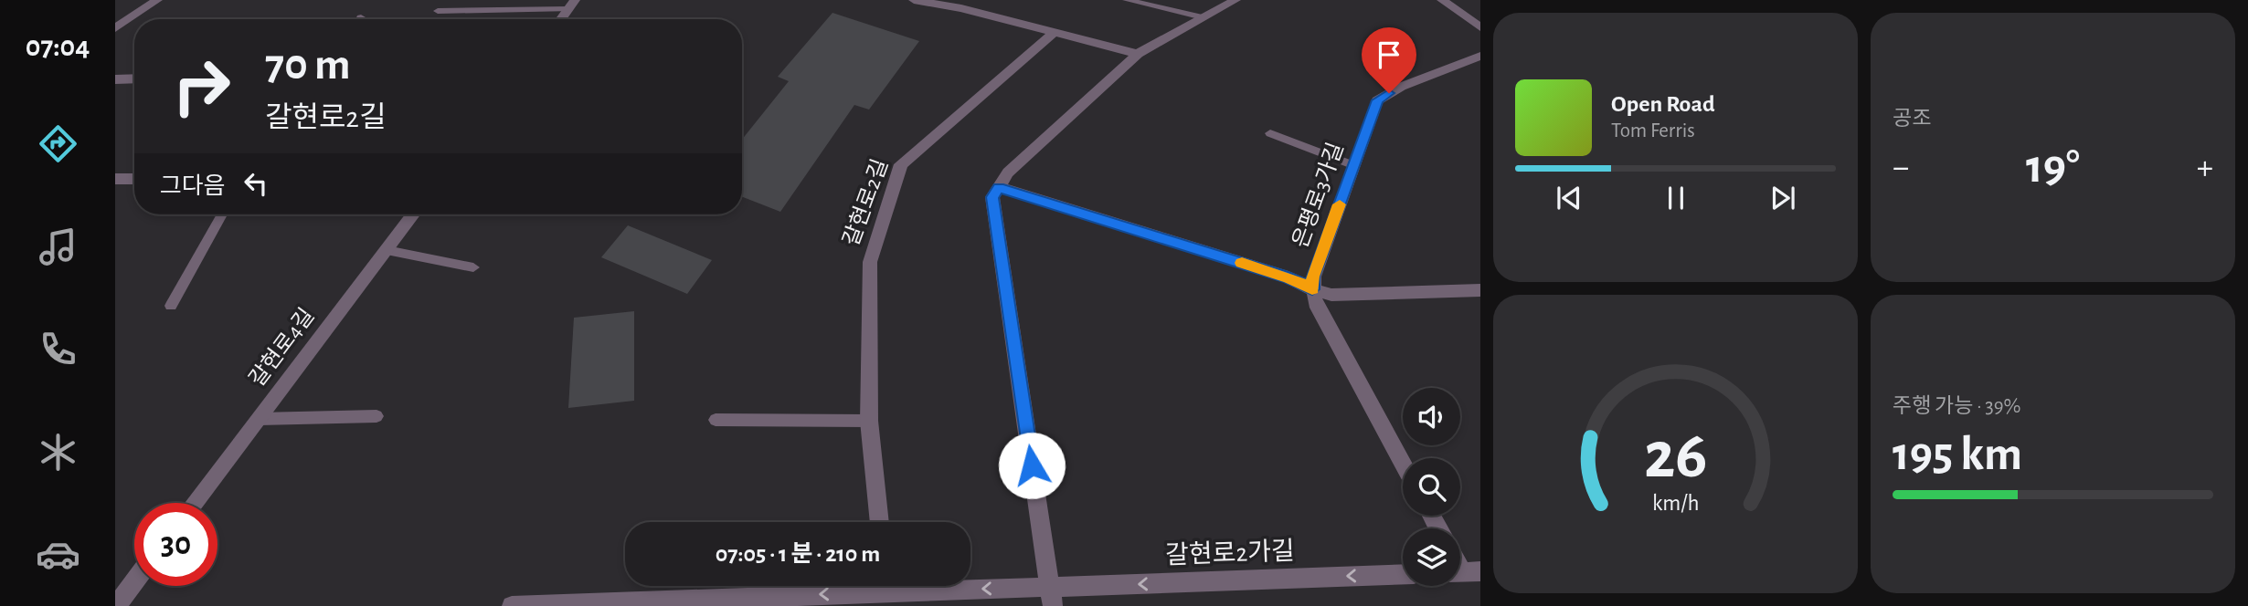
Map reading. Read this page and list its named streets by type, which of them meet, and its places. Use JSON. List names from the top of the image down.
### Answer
{
  "streets": {
    "street": [
      "은평로3가길",
      "갈현로2길",
      "갈현로4길",
      "갈현로2가길"
    ]
  },
  "one_way": ["갈현로2가길"],
  "page": {
    "tabs": "07:04",
    "tile": [
      "공조",
      ["주행 가능 · 39%", "195 km"]
    ],
    "turn": ["70 m", "갈현로2길"],
    "song": ["Open Road", "Tom Ferris"],
    "heat": ["−", "19°", "+"],
    "then": "그다음",
    "limit": "30",
    "trip": "07:05 · 1 분 · 210 m",
    "gauge": ["26", "km/h"]
  }
}
